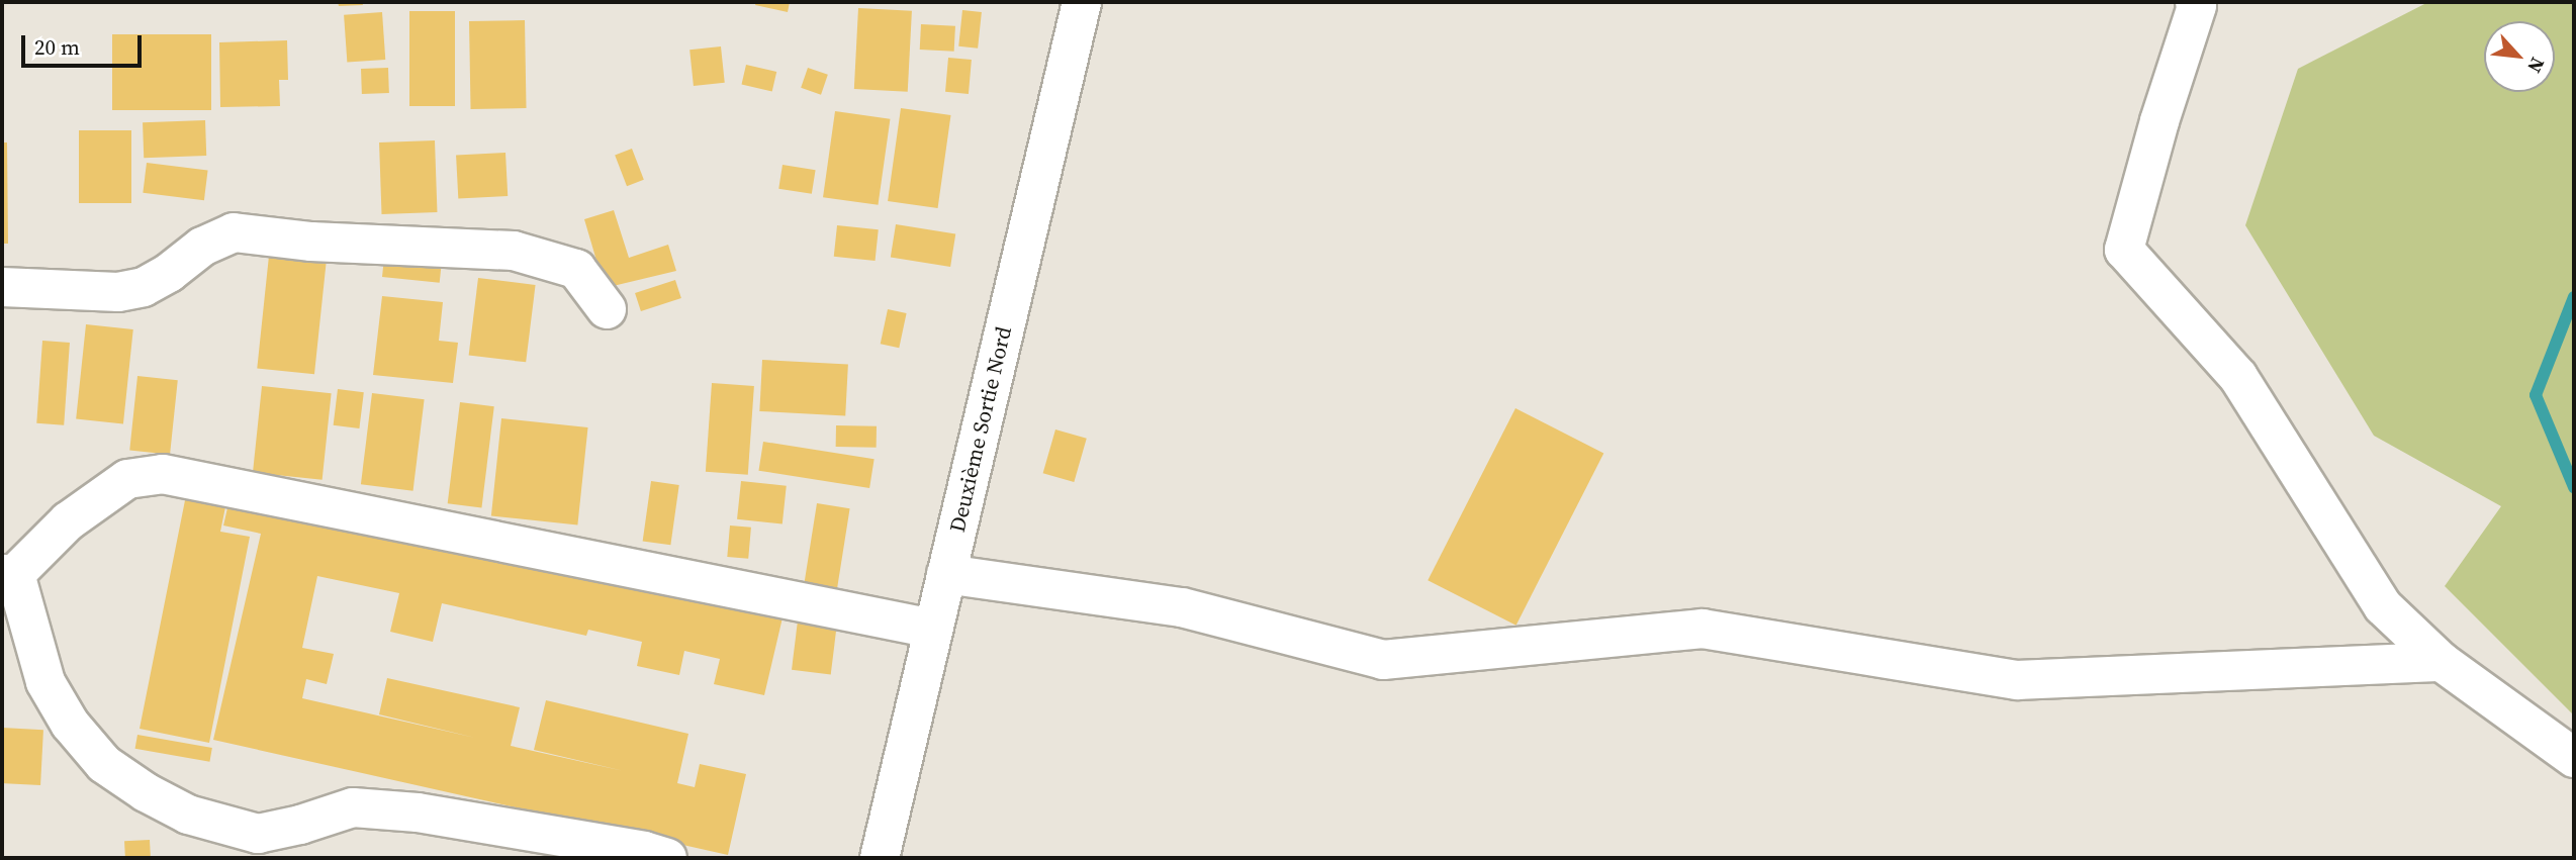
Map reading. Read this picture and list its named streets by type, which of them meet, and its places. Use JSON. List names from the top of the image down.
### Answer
{
  "streets": {
    "street": ["Deuxième Sortie Nord"]
  },
  "scale_bar": "20 m",
  "north": "bottom right"
}
